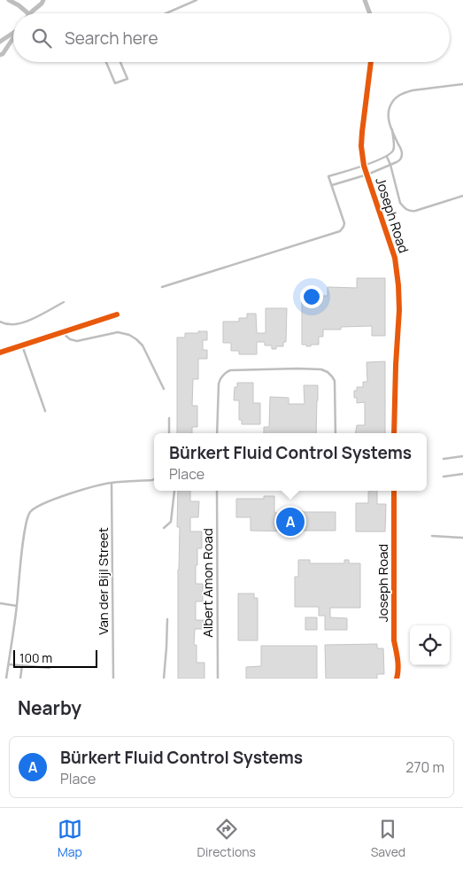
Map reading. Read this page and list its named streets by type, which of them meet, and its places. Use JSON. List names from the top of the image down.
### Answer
{
  "streets": {
    "street": ["Joseph Road"],
    "lane": ["Van der Bijl Street", "Albert Amon Road"]
  },
  "scale_bar": "100 m",
  "page": {
    "search": "Search here",
    "popup": ["Bürkert Fluid Control Systems", "Place"],
    "pins": "A",
    "scale": "100 m",
    "heading": "Nearby",
    "list": [
      {
        "mark": "A",
        "name": "Bürkert Fluid Control Systems",
        "note": "Place",
        "value": "270 m"
      }
    ],
    "nav": ["Map", "Directions", "Saved"]
  }
}
